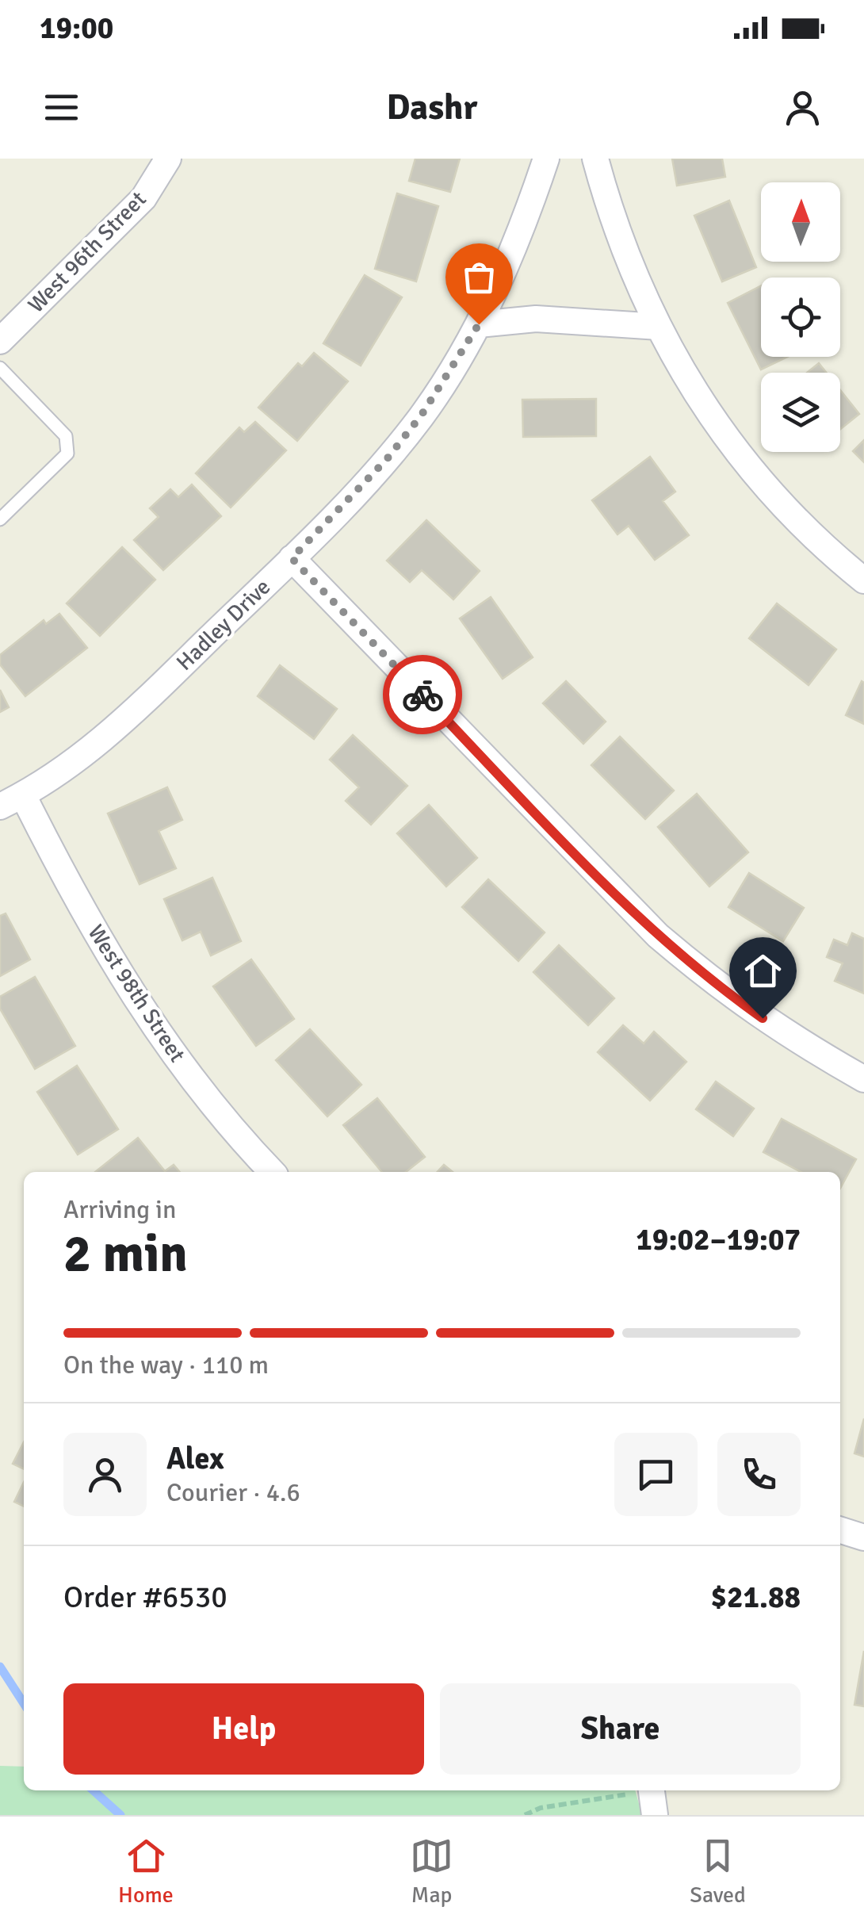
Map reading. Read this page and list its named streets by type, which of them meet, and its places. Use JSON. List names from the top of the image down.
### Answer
{
  "streets": {
    "street": ["West 96th Street", "Hadley Drive", "West 98th Street"]
  },
  "crossings": [
    ["Hadley Drive", "West 98th Street"]
  ],
  "north": "top",
  "page": {
    "status": "19:00",
    "header": "Dashr",
    "heading": ["2 min", "Arriving in", "19:02–19:07"],
    "panel": [
      "Alex",
      "Courier · 4.6",
      "Order #6530",
      "$21.88"
    ],
    "bar": "On the way · 110 m",
    "buttons": ["Help", "Share"],
    "tabs": ["Home", "Map", "Saved"]
  }
}
